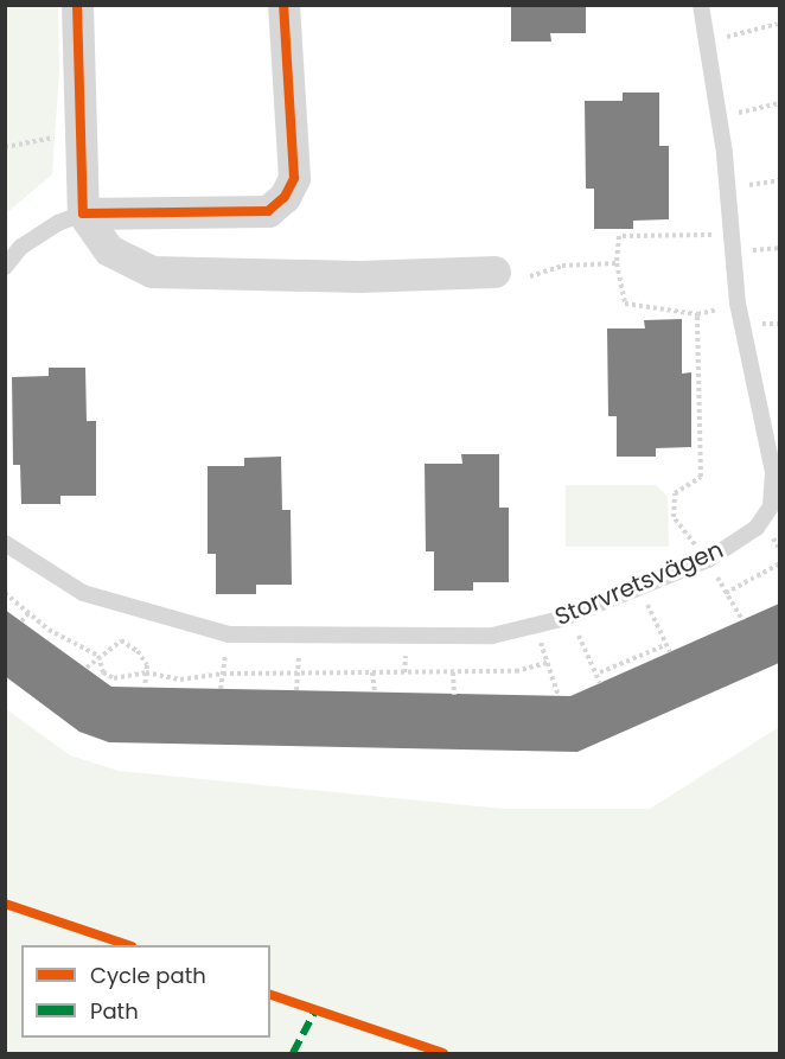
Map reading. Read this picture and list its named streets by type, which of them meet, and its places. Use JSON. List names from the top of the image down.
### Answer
{
  "streets": {
    "lane": ["Storvretsvägen"]
  },
  "legend": ["Cycle path", "Path"]
}
